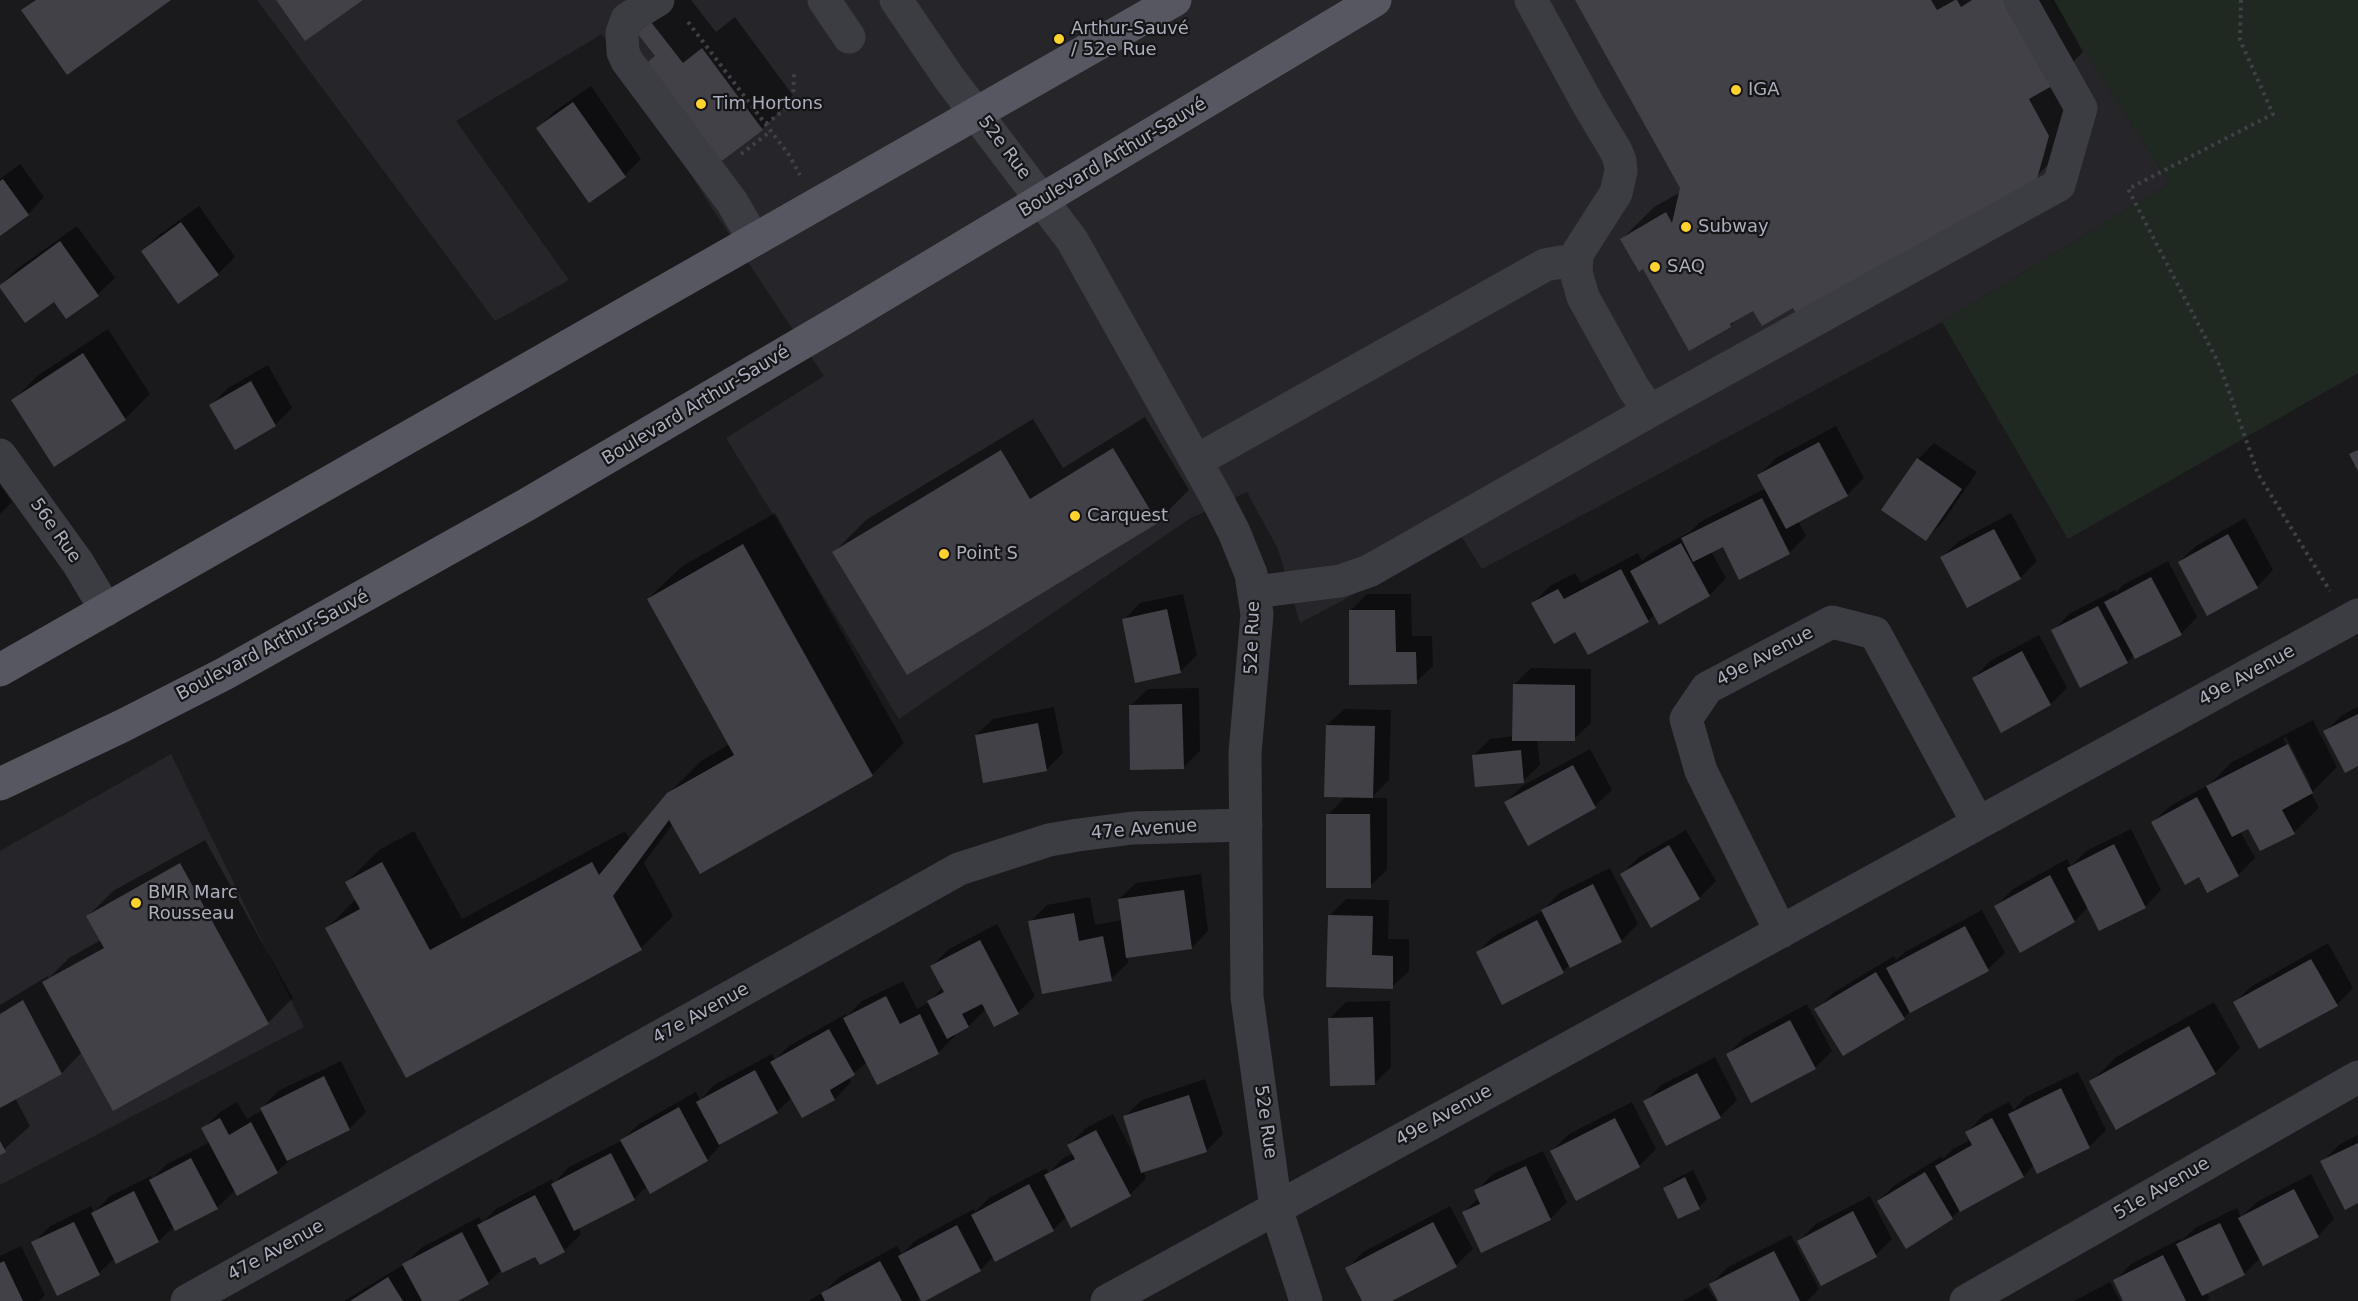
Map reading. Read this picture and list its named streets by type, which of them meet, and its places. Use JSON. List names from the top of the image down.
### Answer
{
  "streets": {
    "main road": ["Boulevard Arthur-Sauvé"],
    "street": [
      "52e Rue",
      "56e Rue",
      "49e Avenue",
      "47e Avenue",
      "51e Avenue"
    ]
  },
  "crossings": [
    ["52e Rue", "Boulevard Arthur-Sauvé"],
    ["52e Rue", "49e Avenue"],
    ["52e Rue", "47e Avenue"]
  ],
  "places": [
    "Arthur-Sauvé / 52e Rue",
    "IGA",
    "Tim Hortons",
    "Subway",
    "SAQ",
    "Carquest",
    "Point S",
    "BMR Marc Rousseau"
  ]
}
